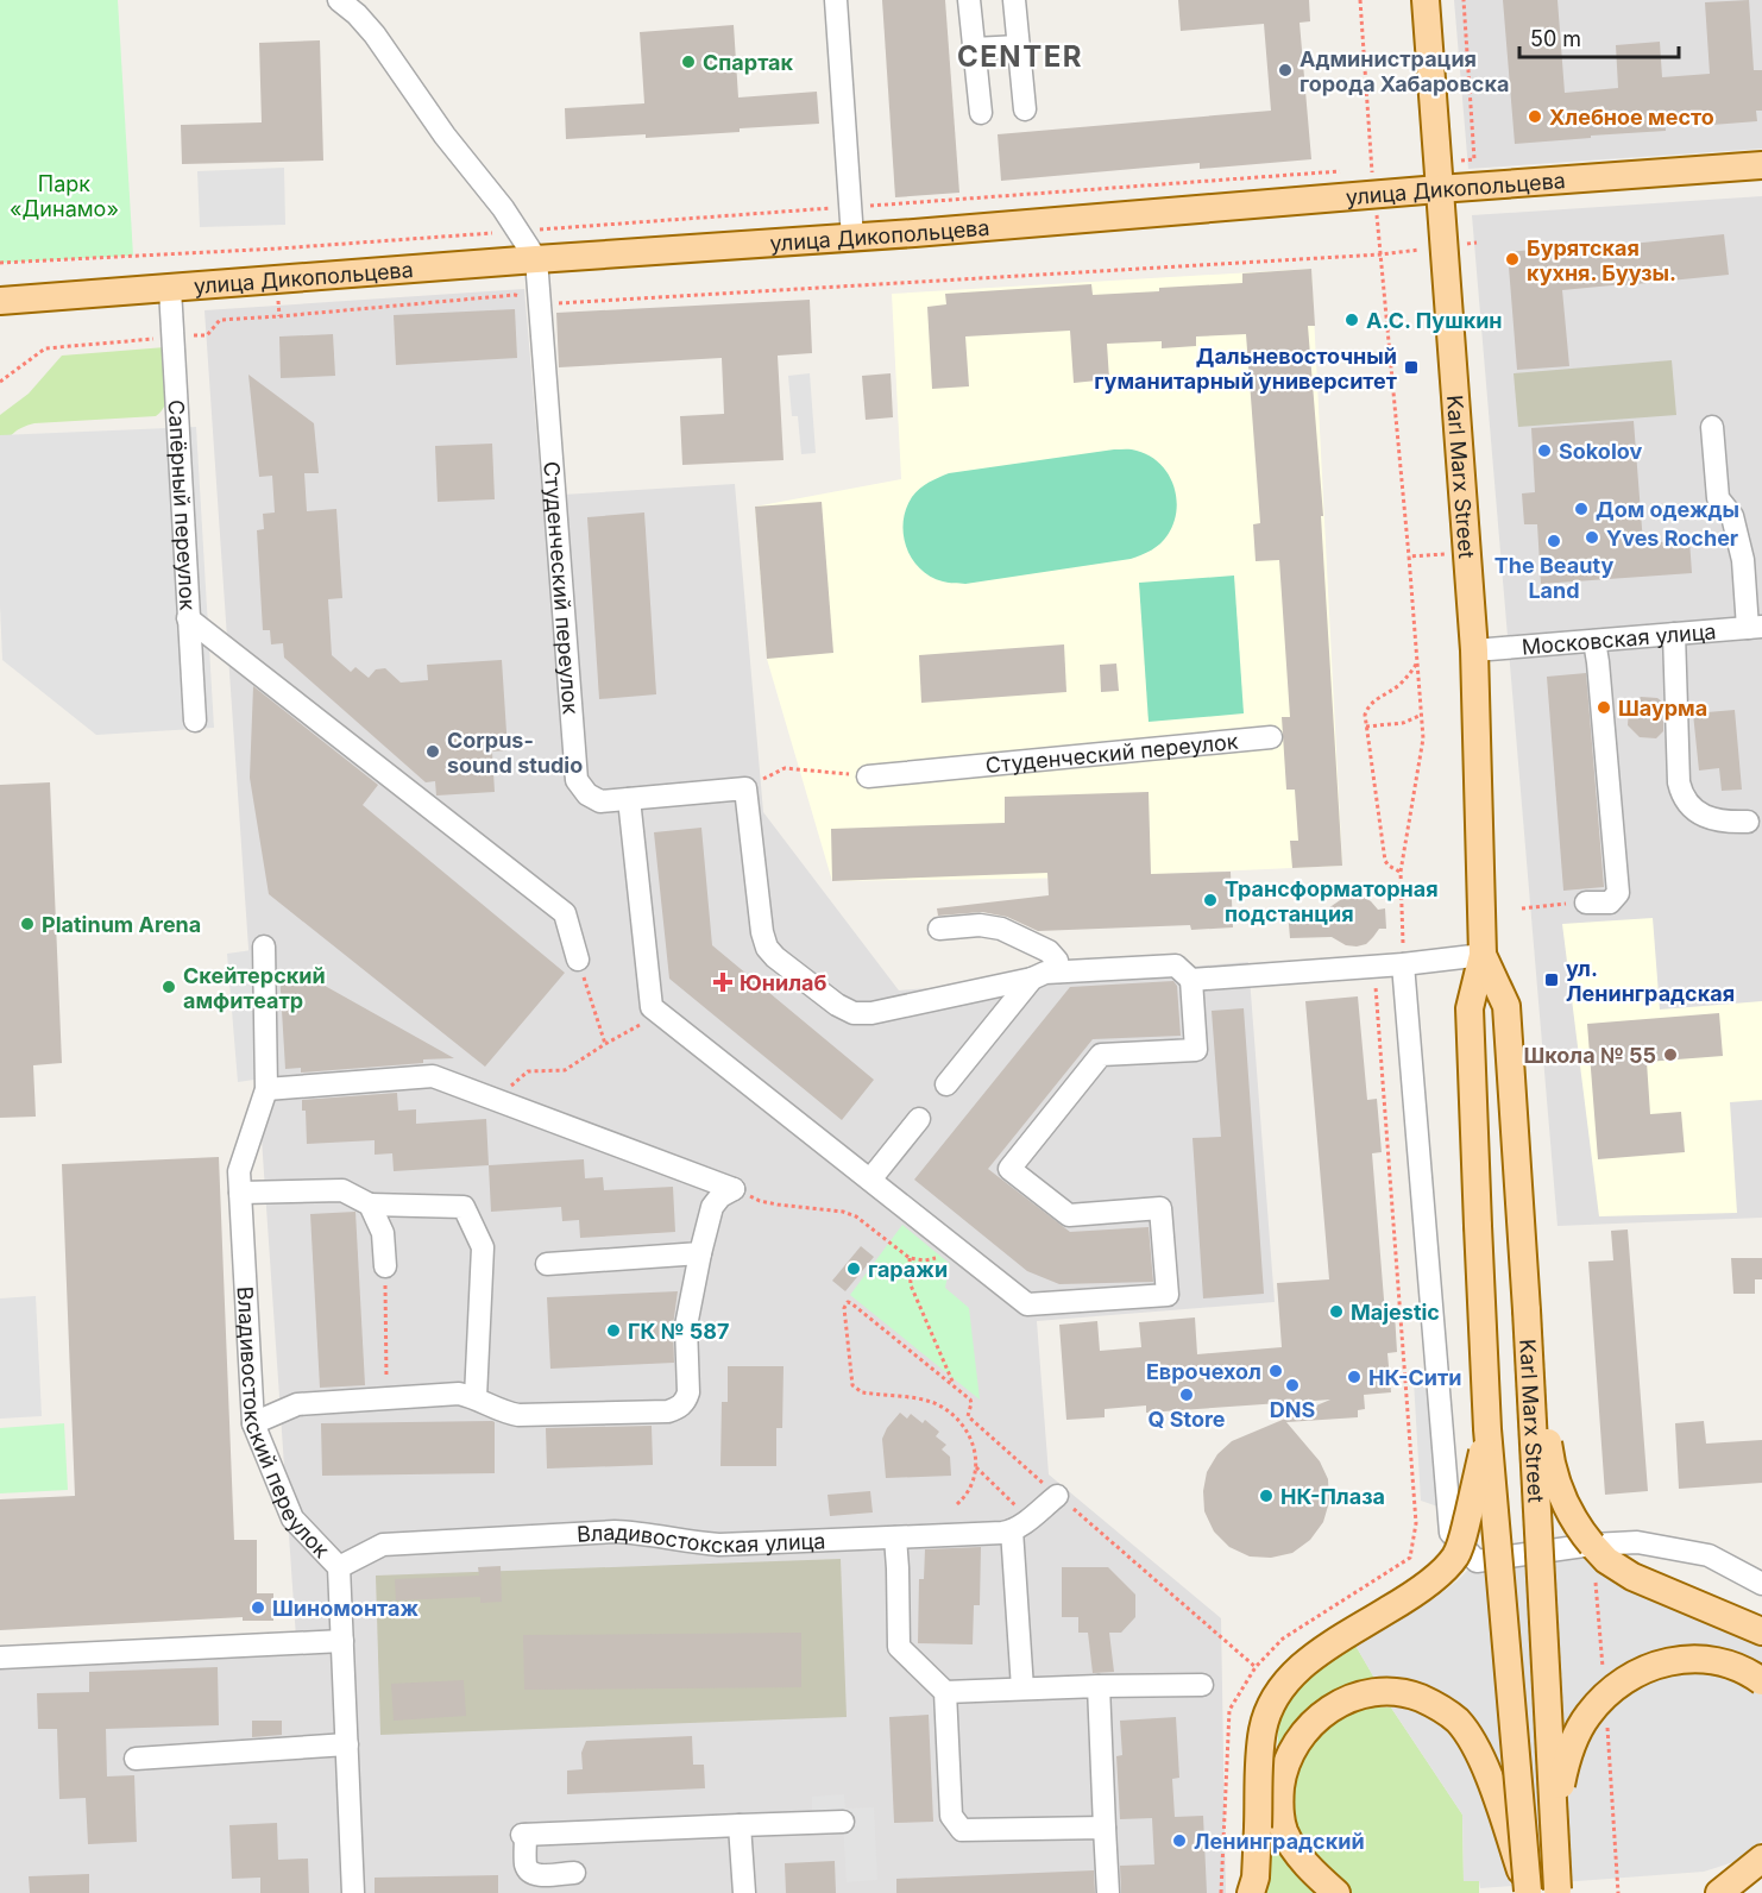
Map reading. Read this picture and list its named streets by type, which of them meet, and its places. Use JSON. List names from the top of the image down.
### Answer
{
  "streets": {
    "main road": ["улица Дикопольцева", "Karl Marx Street"],
    "street": [
      "Сапёрный переулок",
      "Студенческий переулок",
      "Московская улица",
      "Владивостокский переулок",
      "Владивостокская улица"
    ]
  },
  "crossings": [
    ["улица Дикопольцева", "Karl Marx Street"],
    ["улица Дикопольцева", "Сапёрный переулок"],
    ["улица Дикопольцева", "Студенческий переулок"],
    ["Karl Marx Street", "Московская улица"],
    ["Владивостокский переулок", "Владивостокская улица"]
  ],
  "districts": ["CENTER"],
  "parks": ["Парк «Динамо»"],
  "places": {
    "other": [
      "Спартак",
      "Администрация города Хабаровска",
      "Хлебное место",
      "Бурятская кухня. Буузы.",
      "А.С. Пушкин",
      "Sokolov",
      "Дом одежды",
      "Yves Rocher",
      "The Beauty Land",
      "Шаурма",
      "Corpus- sound studio",
      "Трансформаторная подстанция",
      "Platinum Arena",
      "Скейтерский амфитеатр",
      "Школа № 55",
      "гаражи",
      "Majestic",
      "ГК № 587",
      "Еврочехол",
      "НК-Сити",
      "DNS",
      "Q Store",
      "НК-Плаза",
      "Шиномонтаж",
      "Ленинградский"
    ],
    "transit": ["Дальневосточный гуманитарный университет", "ул. Ленинградская"],
    "health": ["Юнилаб"]
  },
  "scale_bar": "50 m"
}
